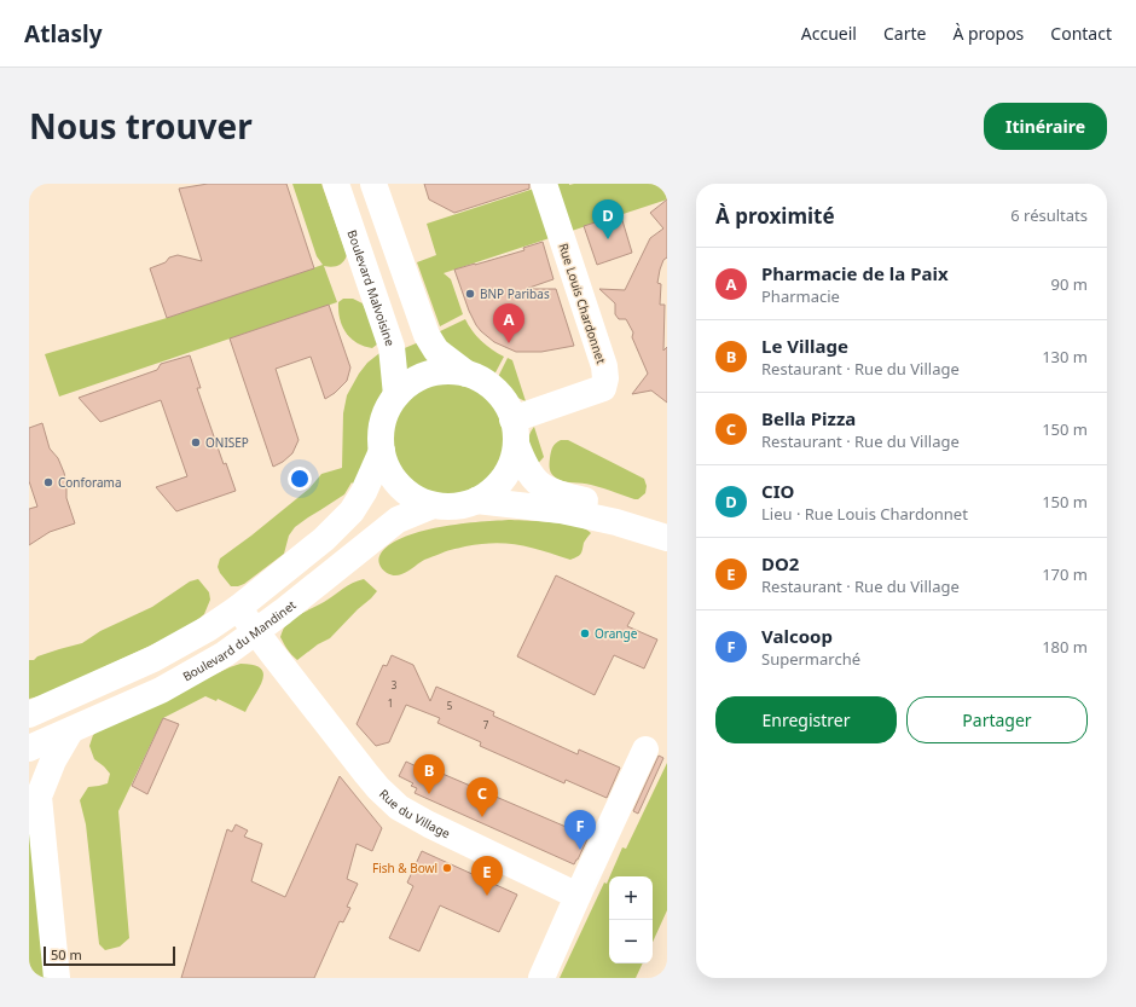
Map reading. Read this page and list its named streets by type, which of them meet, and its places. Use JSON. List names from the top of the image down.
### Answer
{
  "streets": {
    "main road": [
      "Boulevard Malvoisine",
      "Rue Louis Chardonnet",
      "Boulevard du Mandinet",
      "Rue du Village"
    ]
  },
  "crossings": [
    ["Boulevard Malvoisine", "Rue Louis Chardonnet"],
    ["Boulevard Malvoisine", "Boulevard du Mandinet"],
    ["Rue Louis Chardonnet", "Boulevard du Mandinet"],
    ["Boulevard du Mandinet", "Rue du Village"]
  ],
  "places": [
    "BNP Paribas",
    "ONISEP",
    "Conforama",
    "Orange",
    "Fish & Bowl"
  ],
  "house_numbers": [
    "3",
    "1",
    "5",
    "7"
  ],
  "scale_bar": "50 m",
  "page": {
    "header": "Atlasly",
    "nav": [
      "Accueil",
      "Carte",
      "À propos",
      "Contact"
    ],
    "title": "Nous trouver",
    "buttons": [
      "Itinéraire",
      ["Enregistrer", "Partager"]
    ],
    "heading": ["À proximité", "6 résultats"],
    "pins": [
      "D",
      "A",
      "B",
      "C",
      "F",
      "E"
    ],
    "list": [
      {
        "mark": "A",
        "name": "Pharmacie de la Paix",
        "note": "Pharmacie",
        "value": "90 m"
      },
      {
        "mark": "B",
        "name": "Le Village",
        "note": "Restaurant · Rue du Village",
        "value": "130 m"
      },
      {
        "mark": "C",
        "name": "Bella Pizza",
        "note": "Restaurant · Rue du Village",
        "value": "150 m"
      },
      {
        "mark": "D",
        "name": "CIO",
        "note": "Lieu · Rue Louis Chardonnet",
        "value": "150 m"
      },
      {
        "mark": "E",
        "name": "DO2",
        "note": "Restaurant · Rue du Village",
        "value": "170 m"
      },
      {
        "mark": "F",
        "name": "Valcoop",
        "note": "Supermarché",
        "value": "180 m"
      }
    ],
    "map_buttons": ["+", "−"],
    "scale": "50 m"
  }
}
